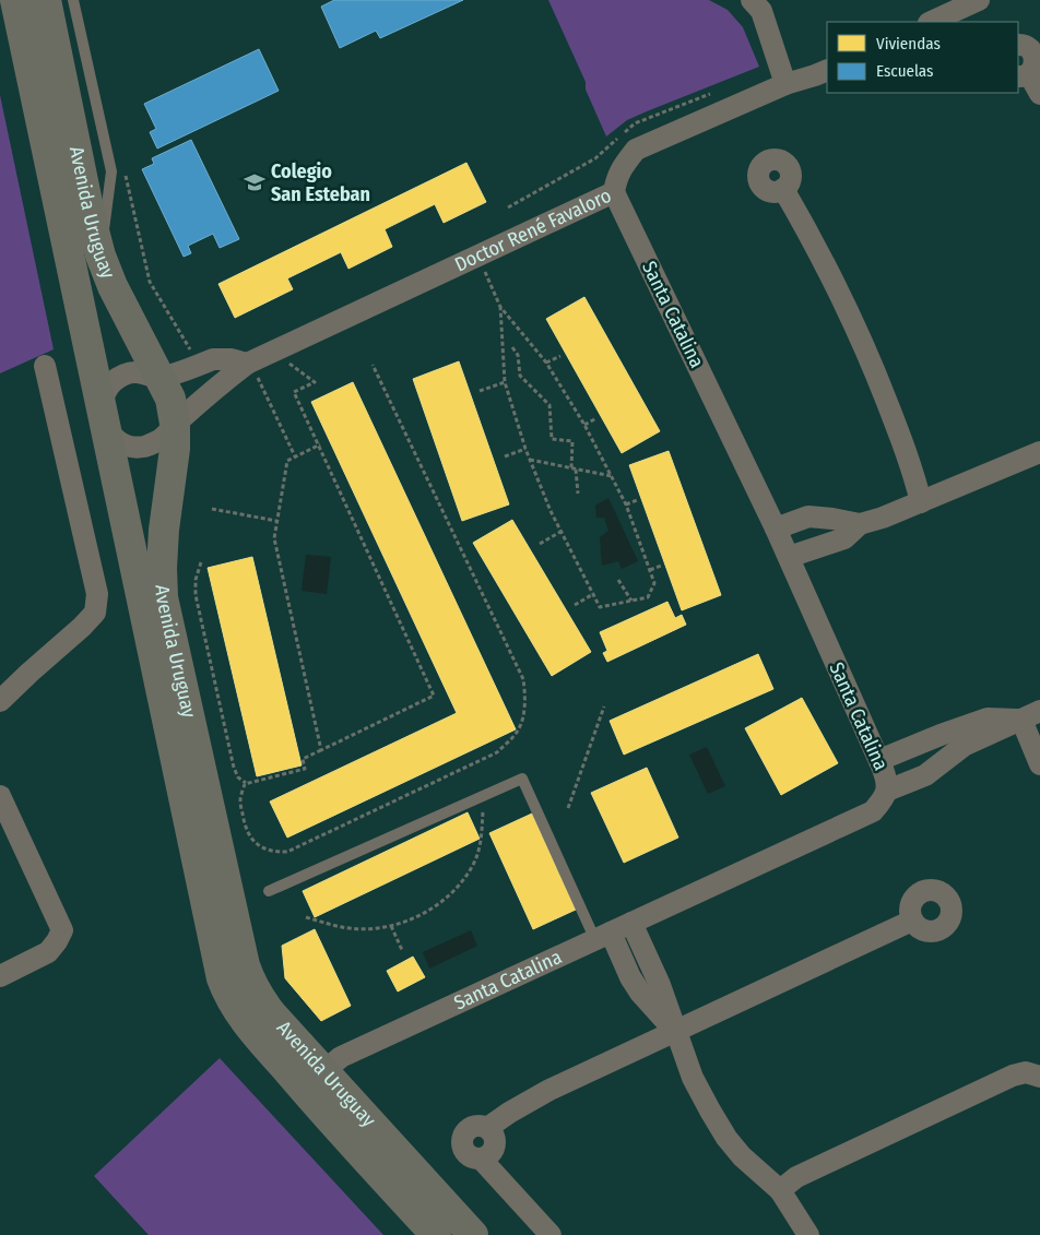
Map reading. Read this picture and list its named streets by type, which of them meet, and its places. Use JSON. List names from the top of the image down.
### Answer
{
  "streets": {
    "main road": ["Avenida Uruguay"],
    "street": ["Doctor René Favaloro", "Santa Catalina"]
  },
  "crossings": [
    ["Avenida Uruguay", "Doctor René Favaloro"],
    ["Avenida Uruguay", "Santa Catalina"],
    ["Doctor René Favaloro", "Santa Catalina"]
  ],
  "places": {
    "school or university": ["Colegio San Esteban"]
  },
  "legend": ["Viviendas", "Escuelas"]
}
